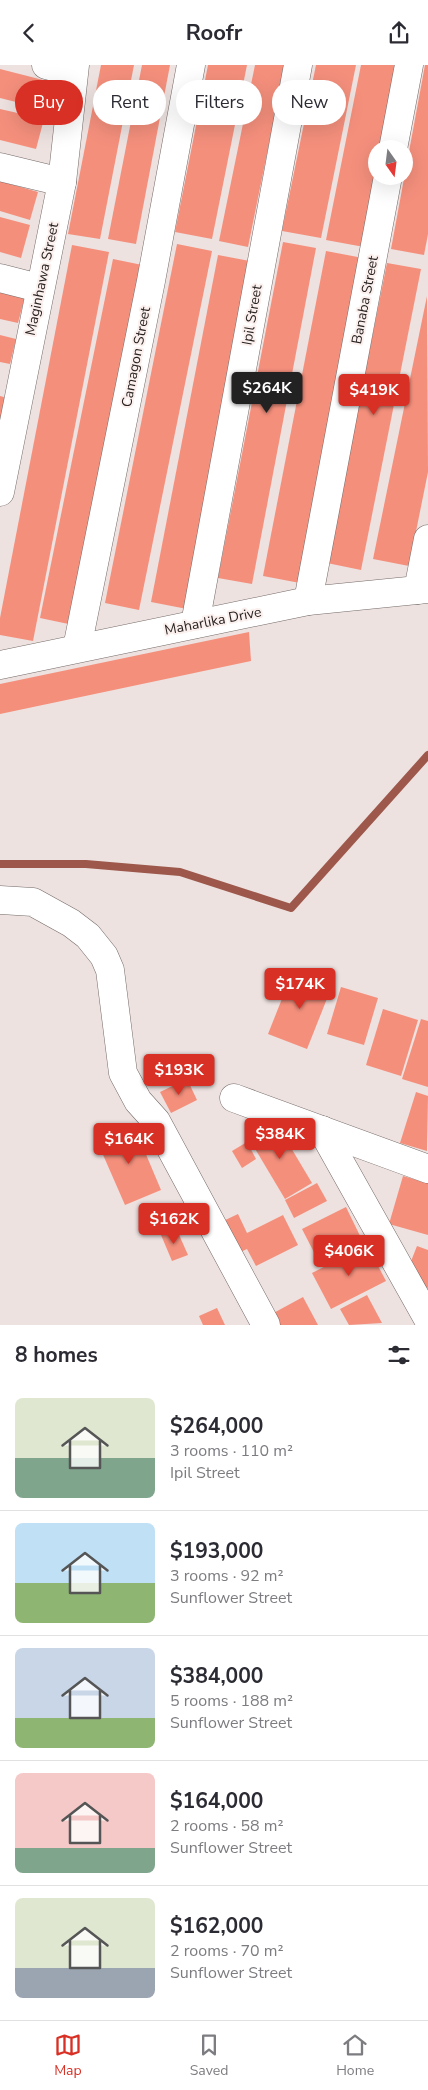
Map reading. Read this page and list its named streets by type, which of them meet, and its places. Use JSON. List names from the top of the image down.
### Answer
{
  "streets": {
    "street": [
      "Maginhawa Street",
      "Banaba Street",
      "Ipil Street",
      "Camagon Street",
      "Maharlika Drive"
    ]
  },
  "crossings": [
    ["Banaba Street", "Maharlika Drive"],
    ["Ipil Street", "Maharlika Drive"],
    ["Camagon Street", "Maharlika Drive"]
  ],
  "north": "bottom",
  "page": {
    "header": "Roofr",
    "chip": [
      "Buy",
      "Rent",
      "Filters",
      "New"
    ],
    "price": [
      "$264K",
      "$419K",
      "$174K",
      "$193K",
      "$384K",
      "$164K",
      "$162K",
      "$406K"
    ],
    "heading": "8 homes",
    "list": [
      {
        "name": "$264,000",
        "note": "3 rooms · 110 m² · Ipil Street"
      },
      {
        "name": "$193,000",
        "note": "3 rooms · 92 m² · Sunflower Street"
      },
      {
        "name": "$384,000",
        "note": "5 rooms · 188 m² · Sunflower Street"
      },
      {
        "name": "$164,000",
        "note": "2 rooms · 58 m² · Sunflower Street"
      },
      {
        "name": "$162,000",
        "note": "2 rooms · 70 m² · Sunflower Street"
      }
    ],
    "tabs": ["Map", "Saved", "Home"]
  }
}
